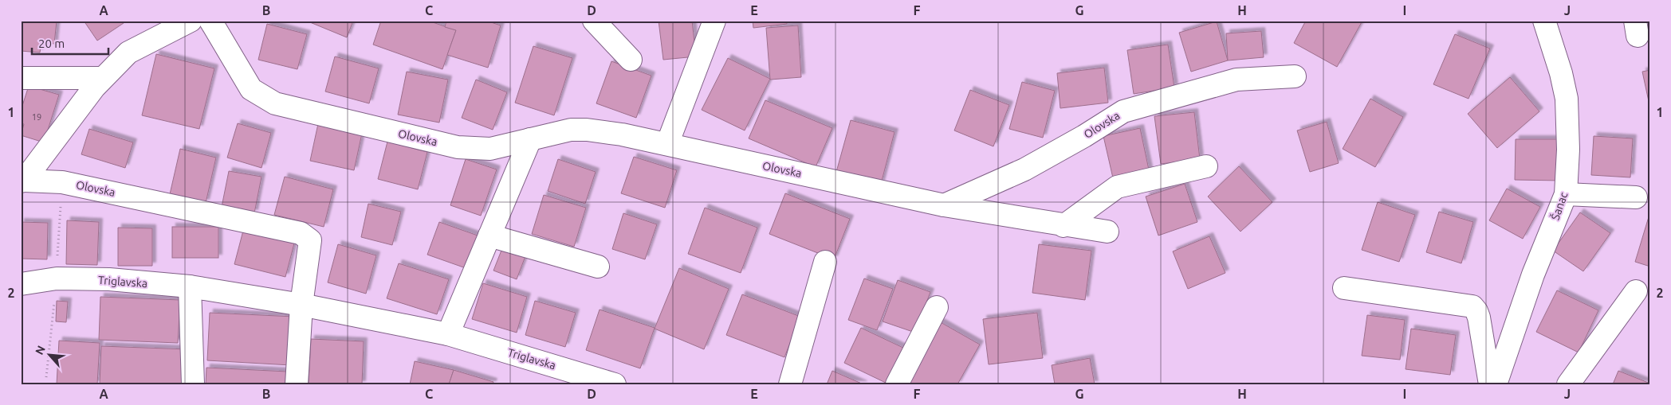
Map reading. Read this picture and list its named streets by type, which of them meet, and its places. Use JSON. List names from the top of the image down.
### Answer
{
  "streets": {
    "street": ["Olovska", "Šanac", "Triglavska"]
  },
  "crossings": [
    ["Olovska", "Triglavska"]
  ],
  "house_numbers": ["19"],
  "scale_bar": "20 m",
  "north": "top left",
  "grid": {
    "columns": [
      "A",
      "B",
      "C",
      "D",
      "E",
      "F",
      "G",
      "H",
      "I",
      "J"
    ],
    "rows": ["1", "2"]
  }
}
